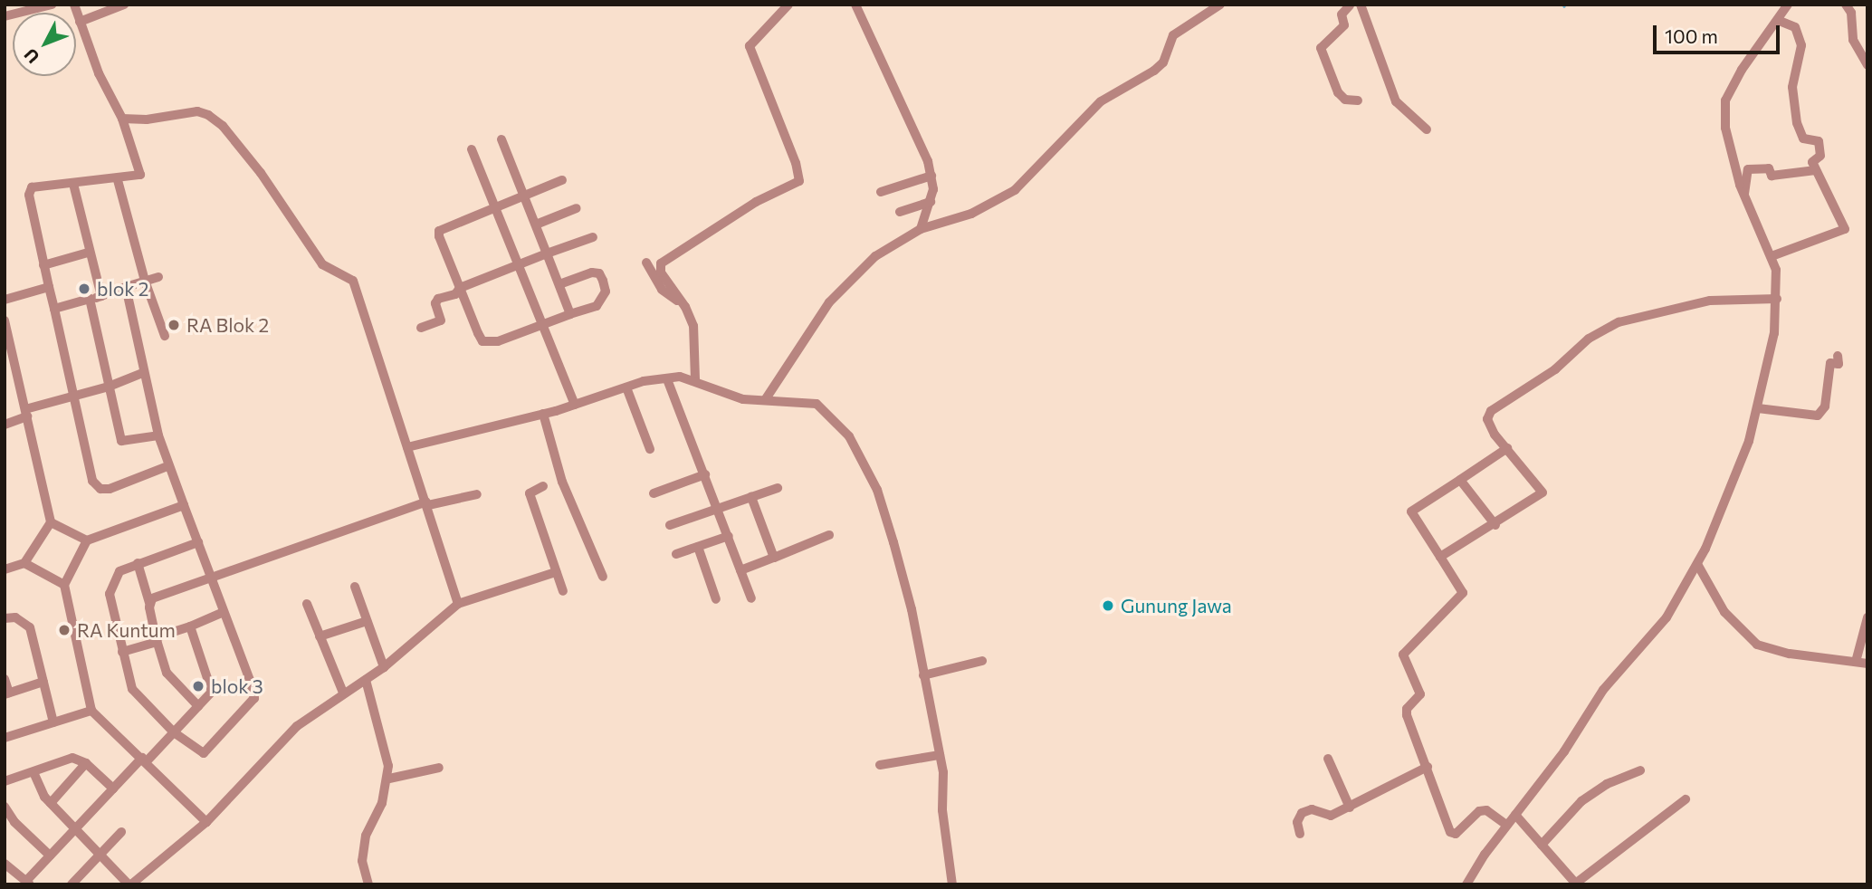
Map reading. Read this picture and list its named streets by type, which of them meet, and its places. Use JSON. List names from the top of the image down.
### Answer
{
  "places": [
    "blok 2",
    "RA Blok 2",
    "Gunung Jawa",
    "RA Kuntum",
    "blok 3"
  ],
  "scale_bar": "100 m",
  "north": "bottom left"
}
